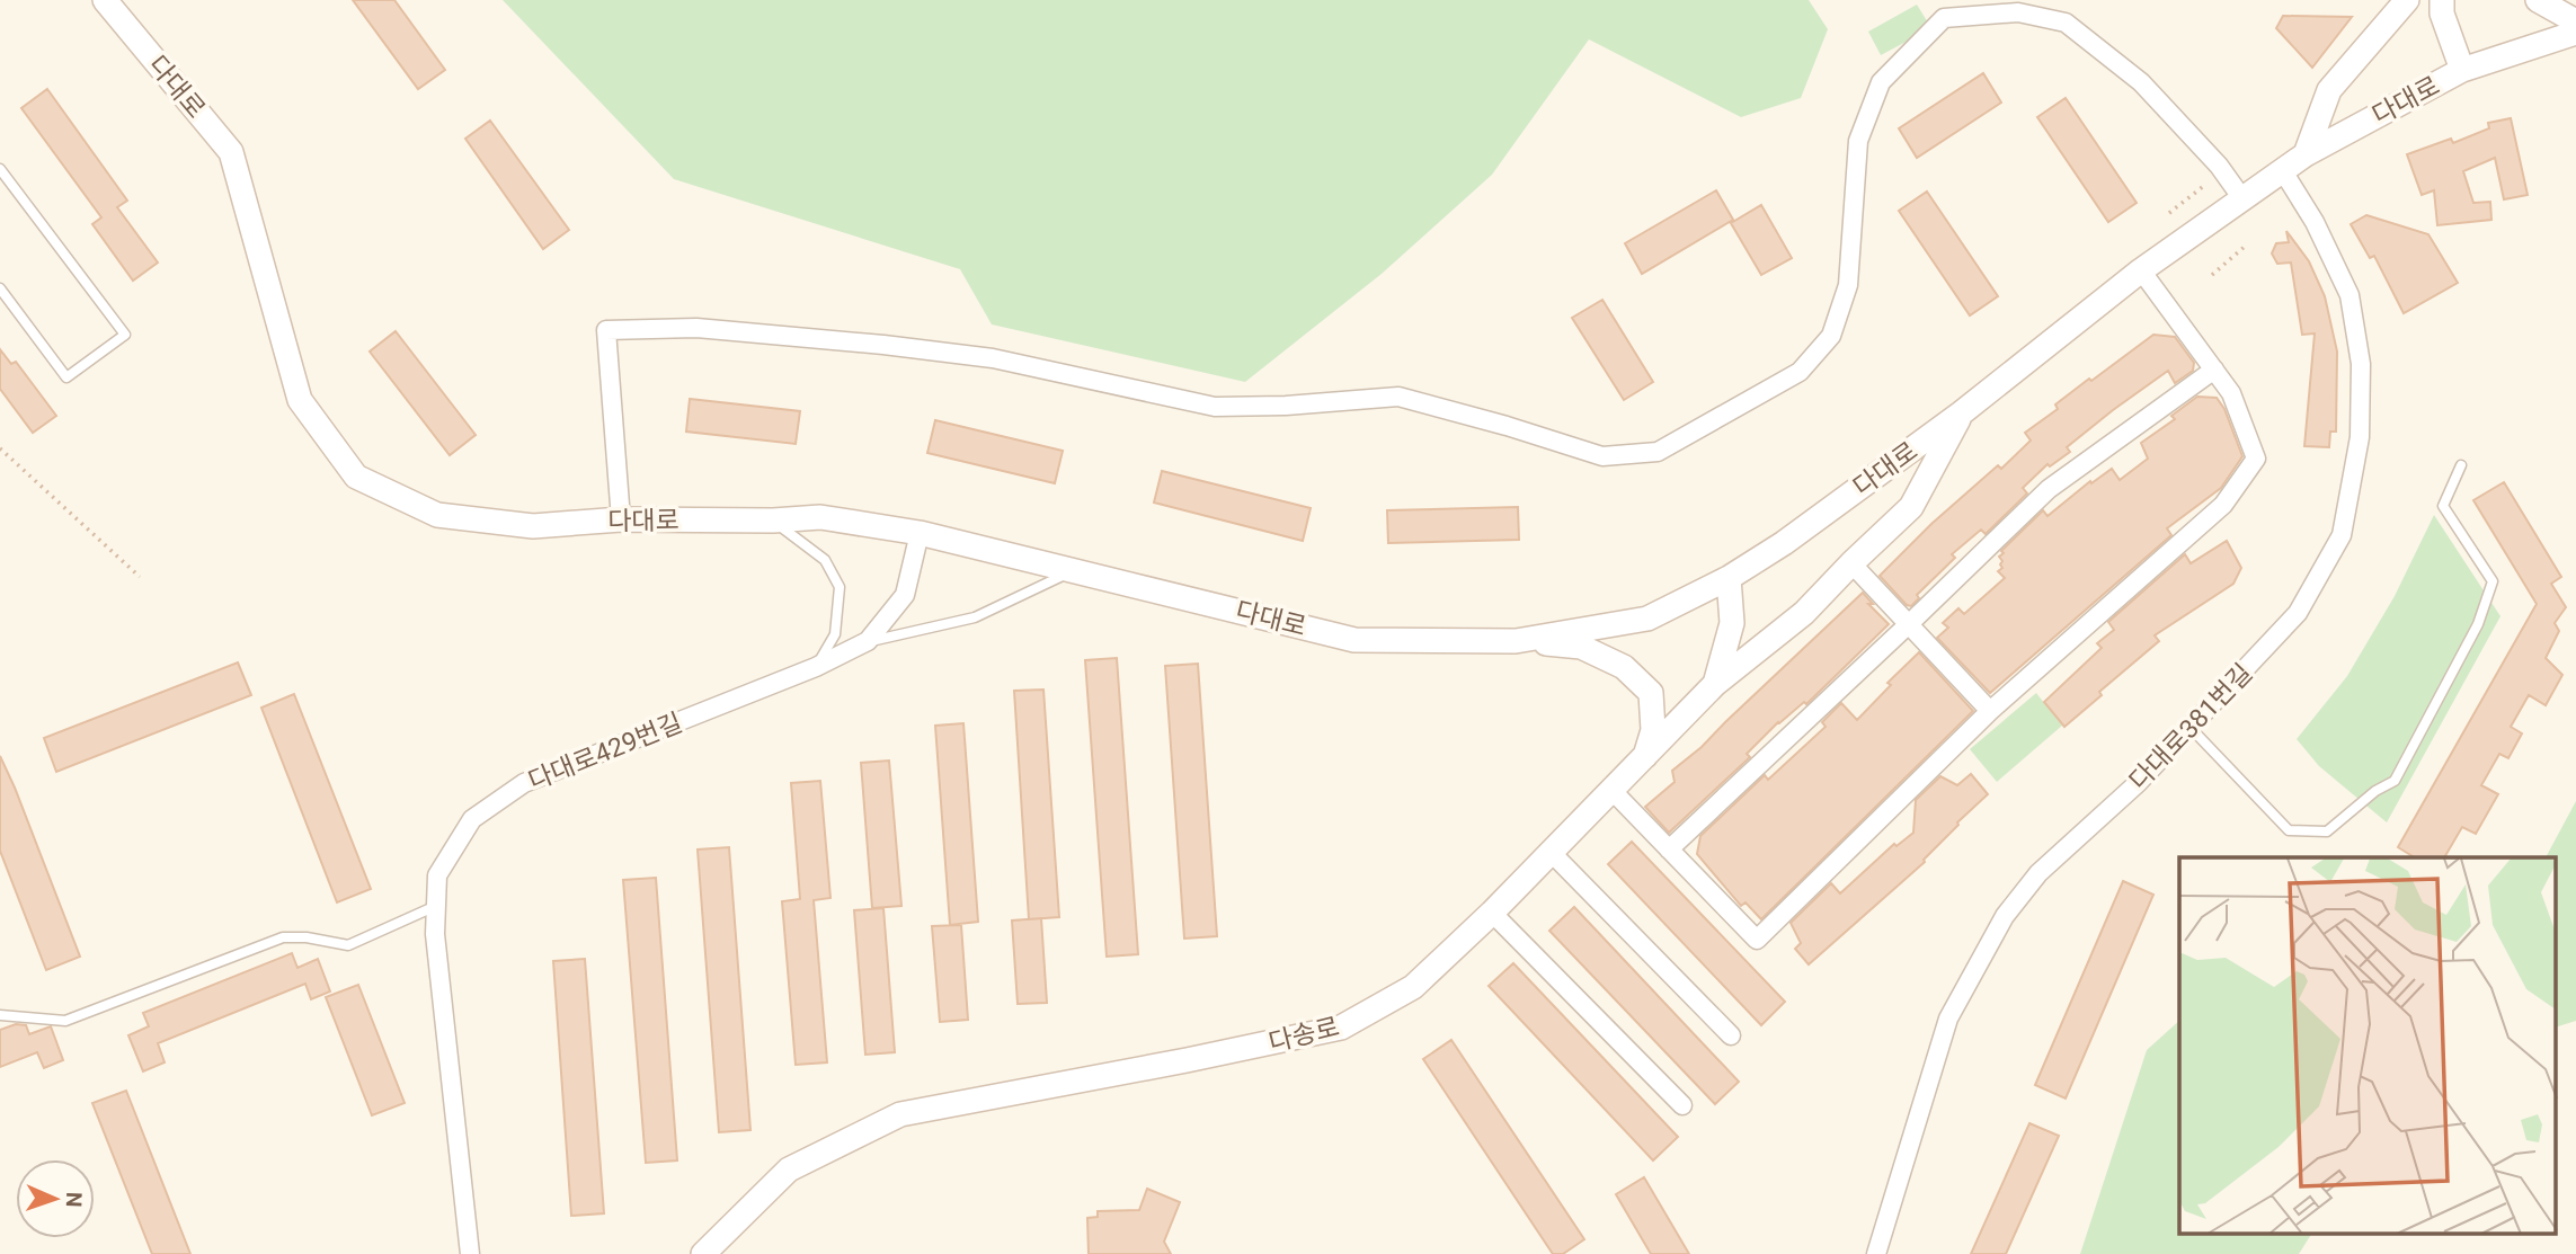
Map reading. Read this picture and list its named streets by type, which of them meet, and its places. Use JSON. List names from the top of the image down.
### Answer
{
  "streets": {
    "main road": ["다대로", "다송로"],
    "street": ["다대로381번길", "다대로429번길"]
  },
  "crossings": [
    ["다대로", "다대로381번길"],
    ["다대로", "다대로429번길"],
    ["다대로", "다송로"]
  ],
  "north": "right"
}
